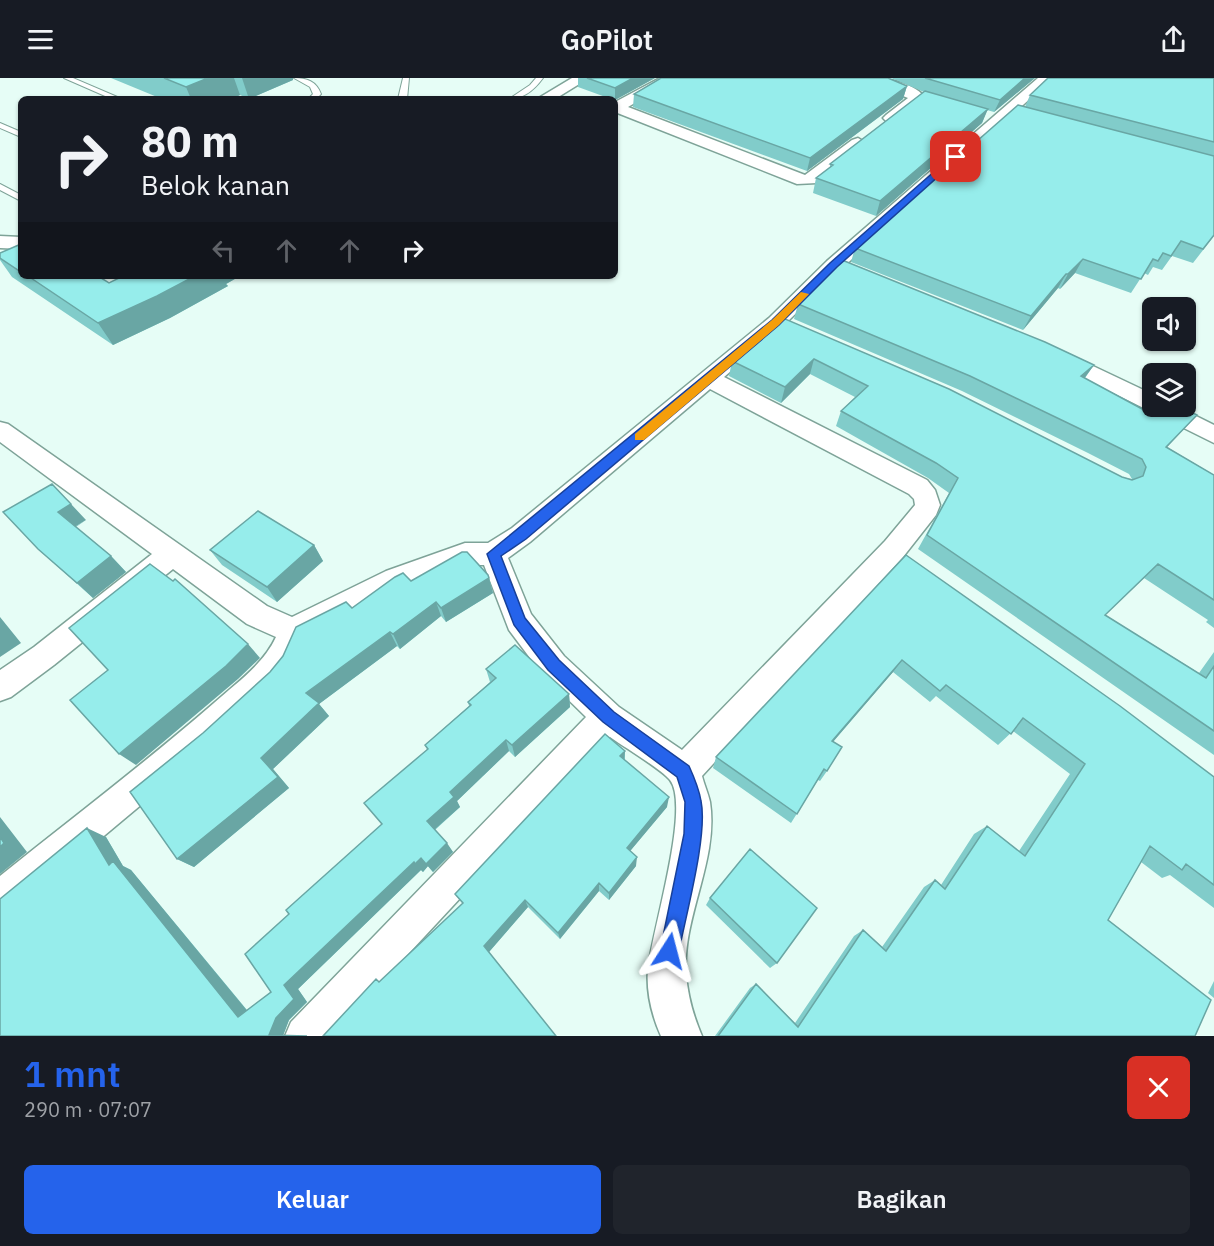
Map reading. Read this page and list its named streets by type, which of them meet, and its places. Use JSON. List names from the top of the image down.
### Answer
{
  "page": {
    "header": "GoPilot",
    "turn": ["80 m", "Belok kanan"],
    "heading": ["1 mnt", "290 m · 07:07"],
    "buttons": ["Keluar", "Bagikan"]
  }
}
